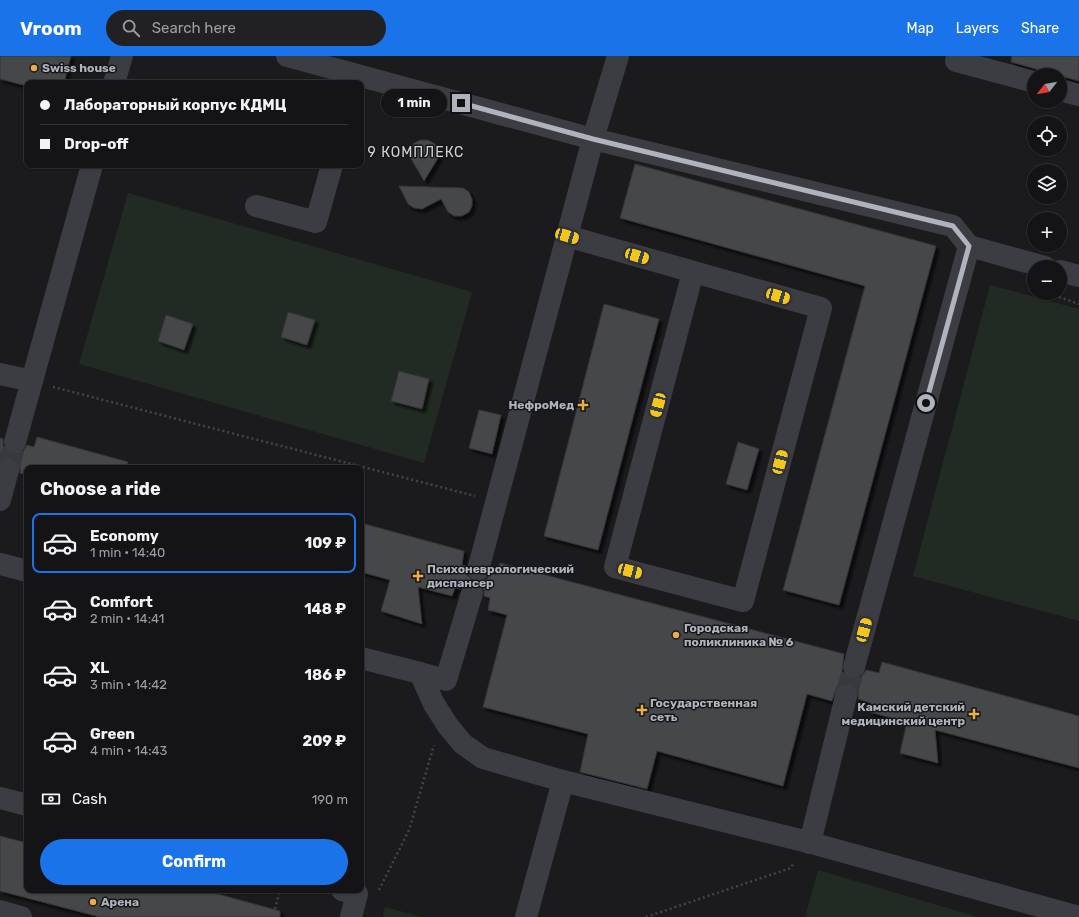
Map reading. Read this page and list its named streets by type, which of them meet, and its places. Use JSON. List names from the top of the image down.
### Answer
{
  "districts": ["9 КОМПЛЕКС"],
  "places": {
    "other": ["Swiss house", "Городская поликлиника № 6", "Арена"],
    "health": [
      "НефроМед",
      "Психоневрологический диспансер",
      "Государственная сеть",
      "Камский детский медицинский центр"
    ]
  },
  "north": "bottom left",
  "page": {
    "header": "Vroom",
    "search": "Search here",
    "nav": ["Map", "Layers", "Share"],
    "map_buttons": ["+", "−"],
    "banner": ["Лабораторный корпус КДМЦ", "Drop-off"],
    "bubble": "1 min",
    "heading": "Choose a ride",
    "list": [
      {
        "name": "Economy",
        "note": "1 min · 14:40",
        "value": "109 ₽"
      },
      {
        "name": "Comfort",
        "note": "2 min · 14:41",
        "value": "148 ₽"
      },
      {
        "name": "XL",
        "note": "3 min · 14:42",
        "value": "186 ₽"
      },
      {
        "name": "Green",
        "note": "4 min · 14:43",
        "value": "209 ₽"
      }
    ],
    "pay": ["Cash", "190 m"],
    "buttons": "Confirm"
  }
}
